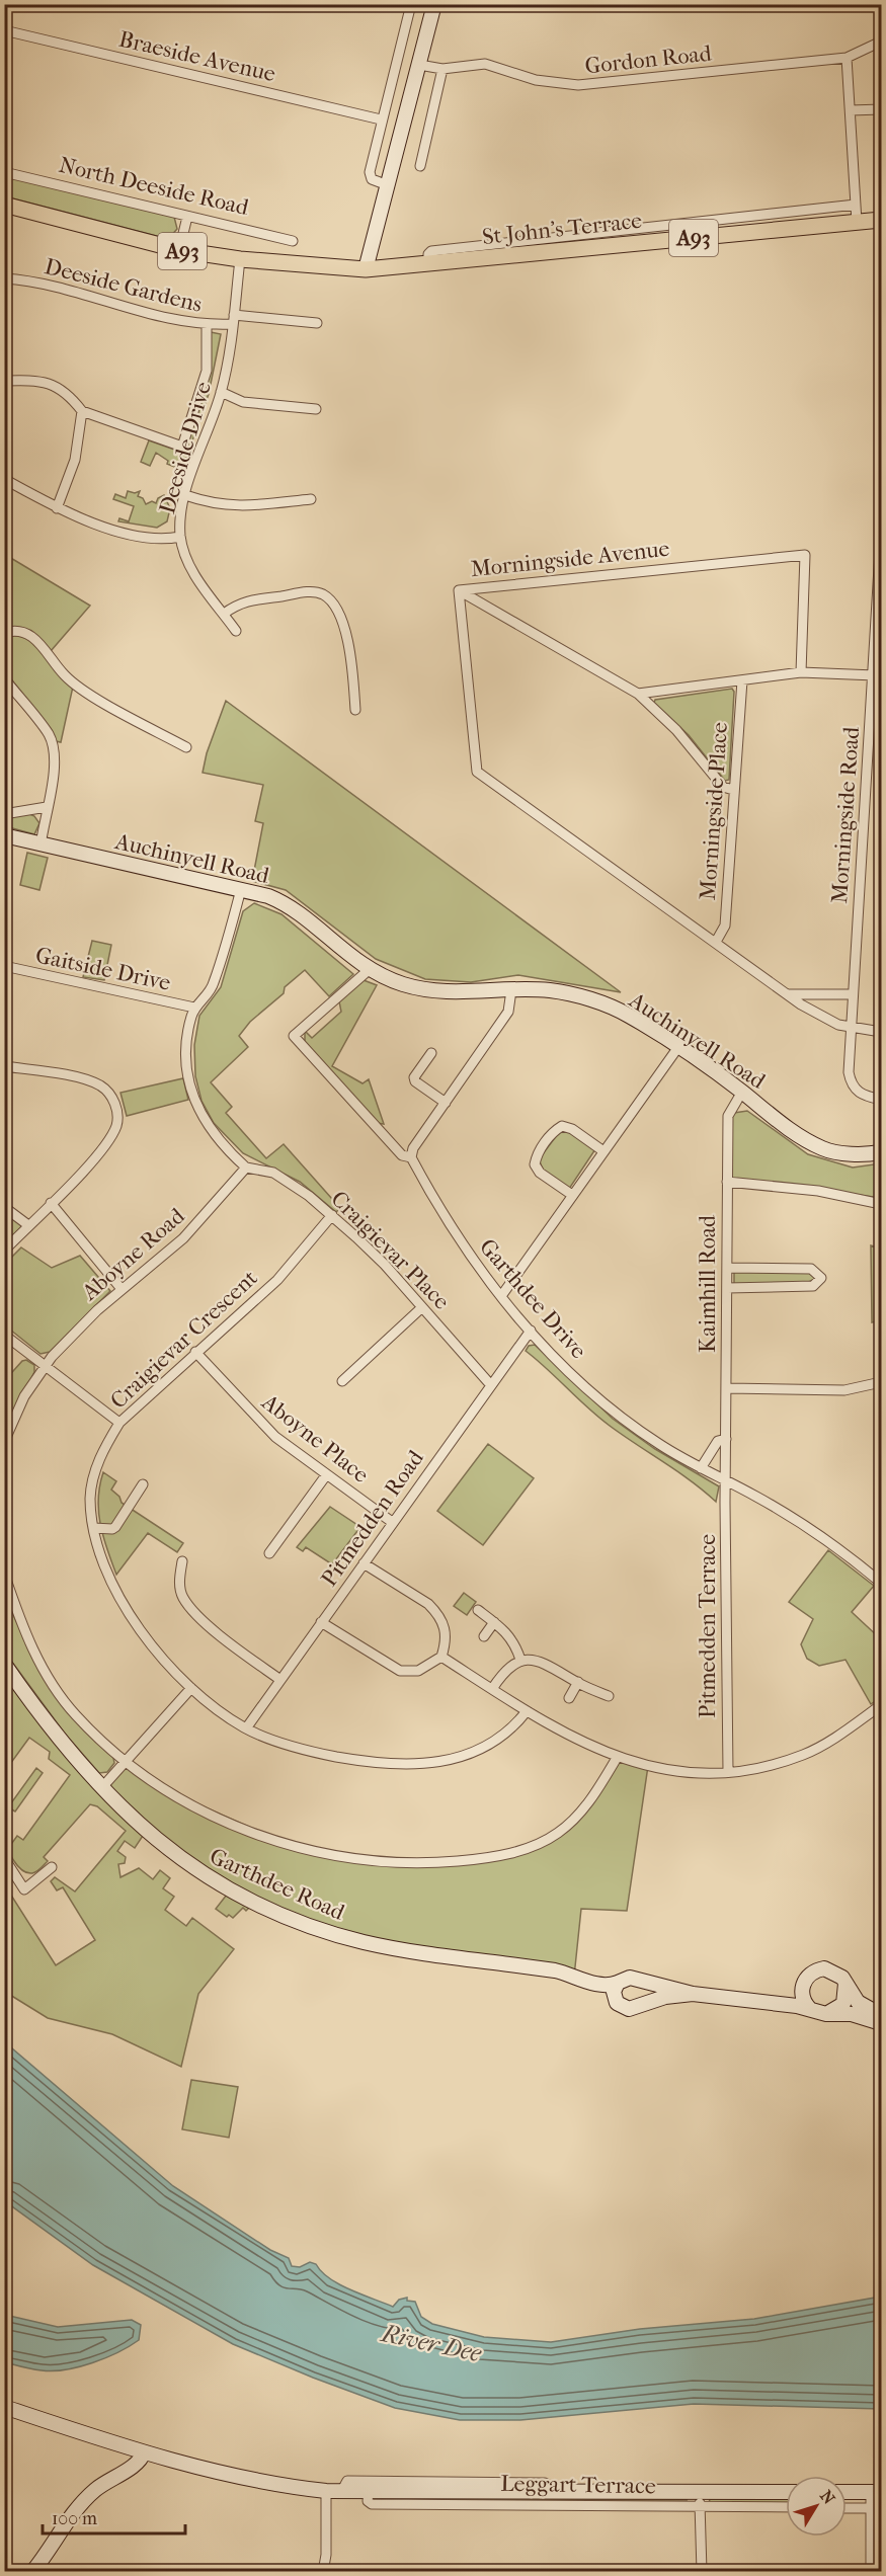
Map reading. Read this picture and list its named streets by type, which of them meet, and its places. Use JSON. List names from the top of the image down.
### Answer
{
  "streets": {
    "main road": ["St John's Terrace", "A93"],
    "street": [
      "Braeside Avenue",
      "Gordon Road",
      "North Deeside Road",
      "Deeside Gardens",
      "Deeside Drive",
      "Morningside Avenue",
      "Morningside Place",
      "Morningside Road",
      "Auchinyell Road",
      "Gaitside Drive",
      "Craigievar Place",
      "Aboyne Road",
      "Kaimhill Road",
      "Garthdee Drive",
      "Craigievar Crescent",
      "Aboyne Place",
      "Pitmedden Road",
      "Pitmedden Terrace",
      "Garthdee Road",
      "Leggart Terrace"
    ]
  },
  "crossings": [
    ["St John's Terrace", "A93"],
    ["A93", "Deeside Drive"],
    ["Deeside Gardens", "Deeside Drive"],
    ["Morningside Avenue", "Morningside Place"],
    ["Morningside Avenue", "Morningside Road"],
    ["Auchinyell Road", "Kaimhill Road"],
    ["Auchinyell Road", "Garthdee Drive"],
    ["Craigievar Place", "Aboyne Road"],
    ["Craigievar Place", "Craigievar Crescent"],
    ["Craigievar Place", "Pitmedden Road"],
    ["Kaimhill Road", "Garthdee Drive"],
    ["Kaimhill Road", "Pitmedden Terrace"],
    ["Garthdee Drive", "Pitmedden Road"],
    ["Garthdee Drive", "Pitmedden Terrace"],
    ["Craigievar Crescent", "Aboyne Place"],
    ["Craigievar Crescent", "Pitmedden Road"],
    ["Aboyne Place", "Pitmedden Road"]
  ],
  "water": ["River Dee"],
  "scale_bar": "100 m",
  "north": "top right"
}
